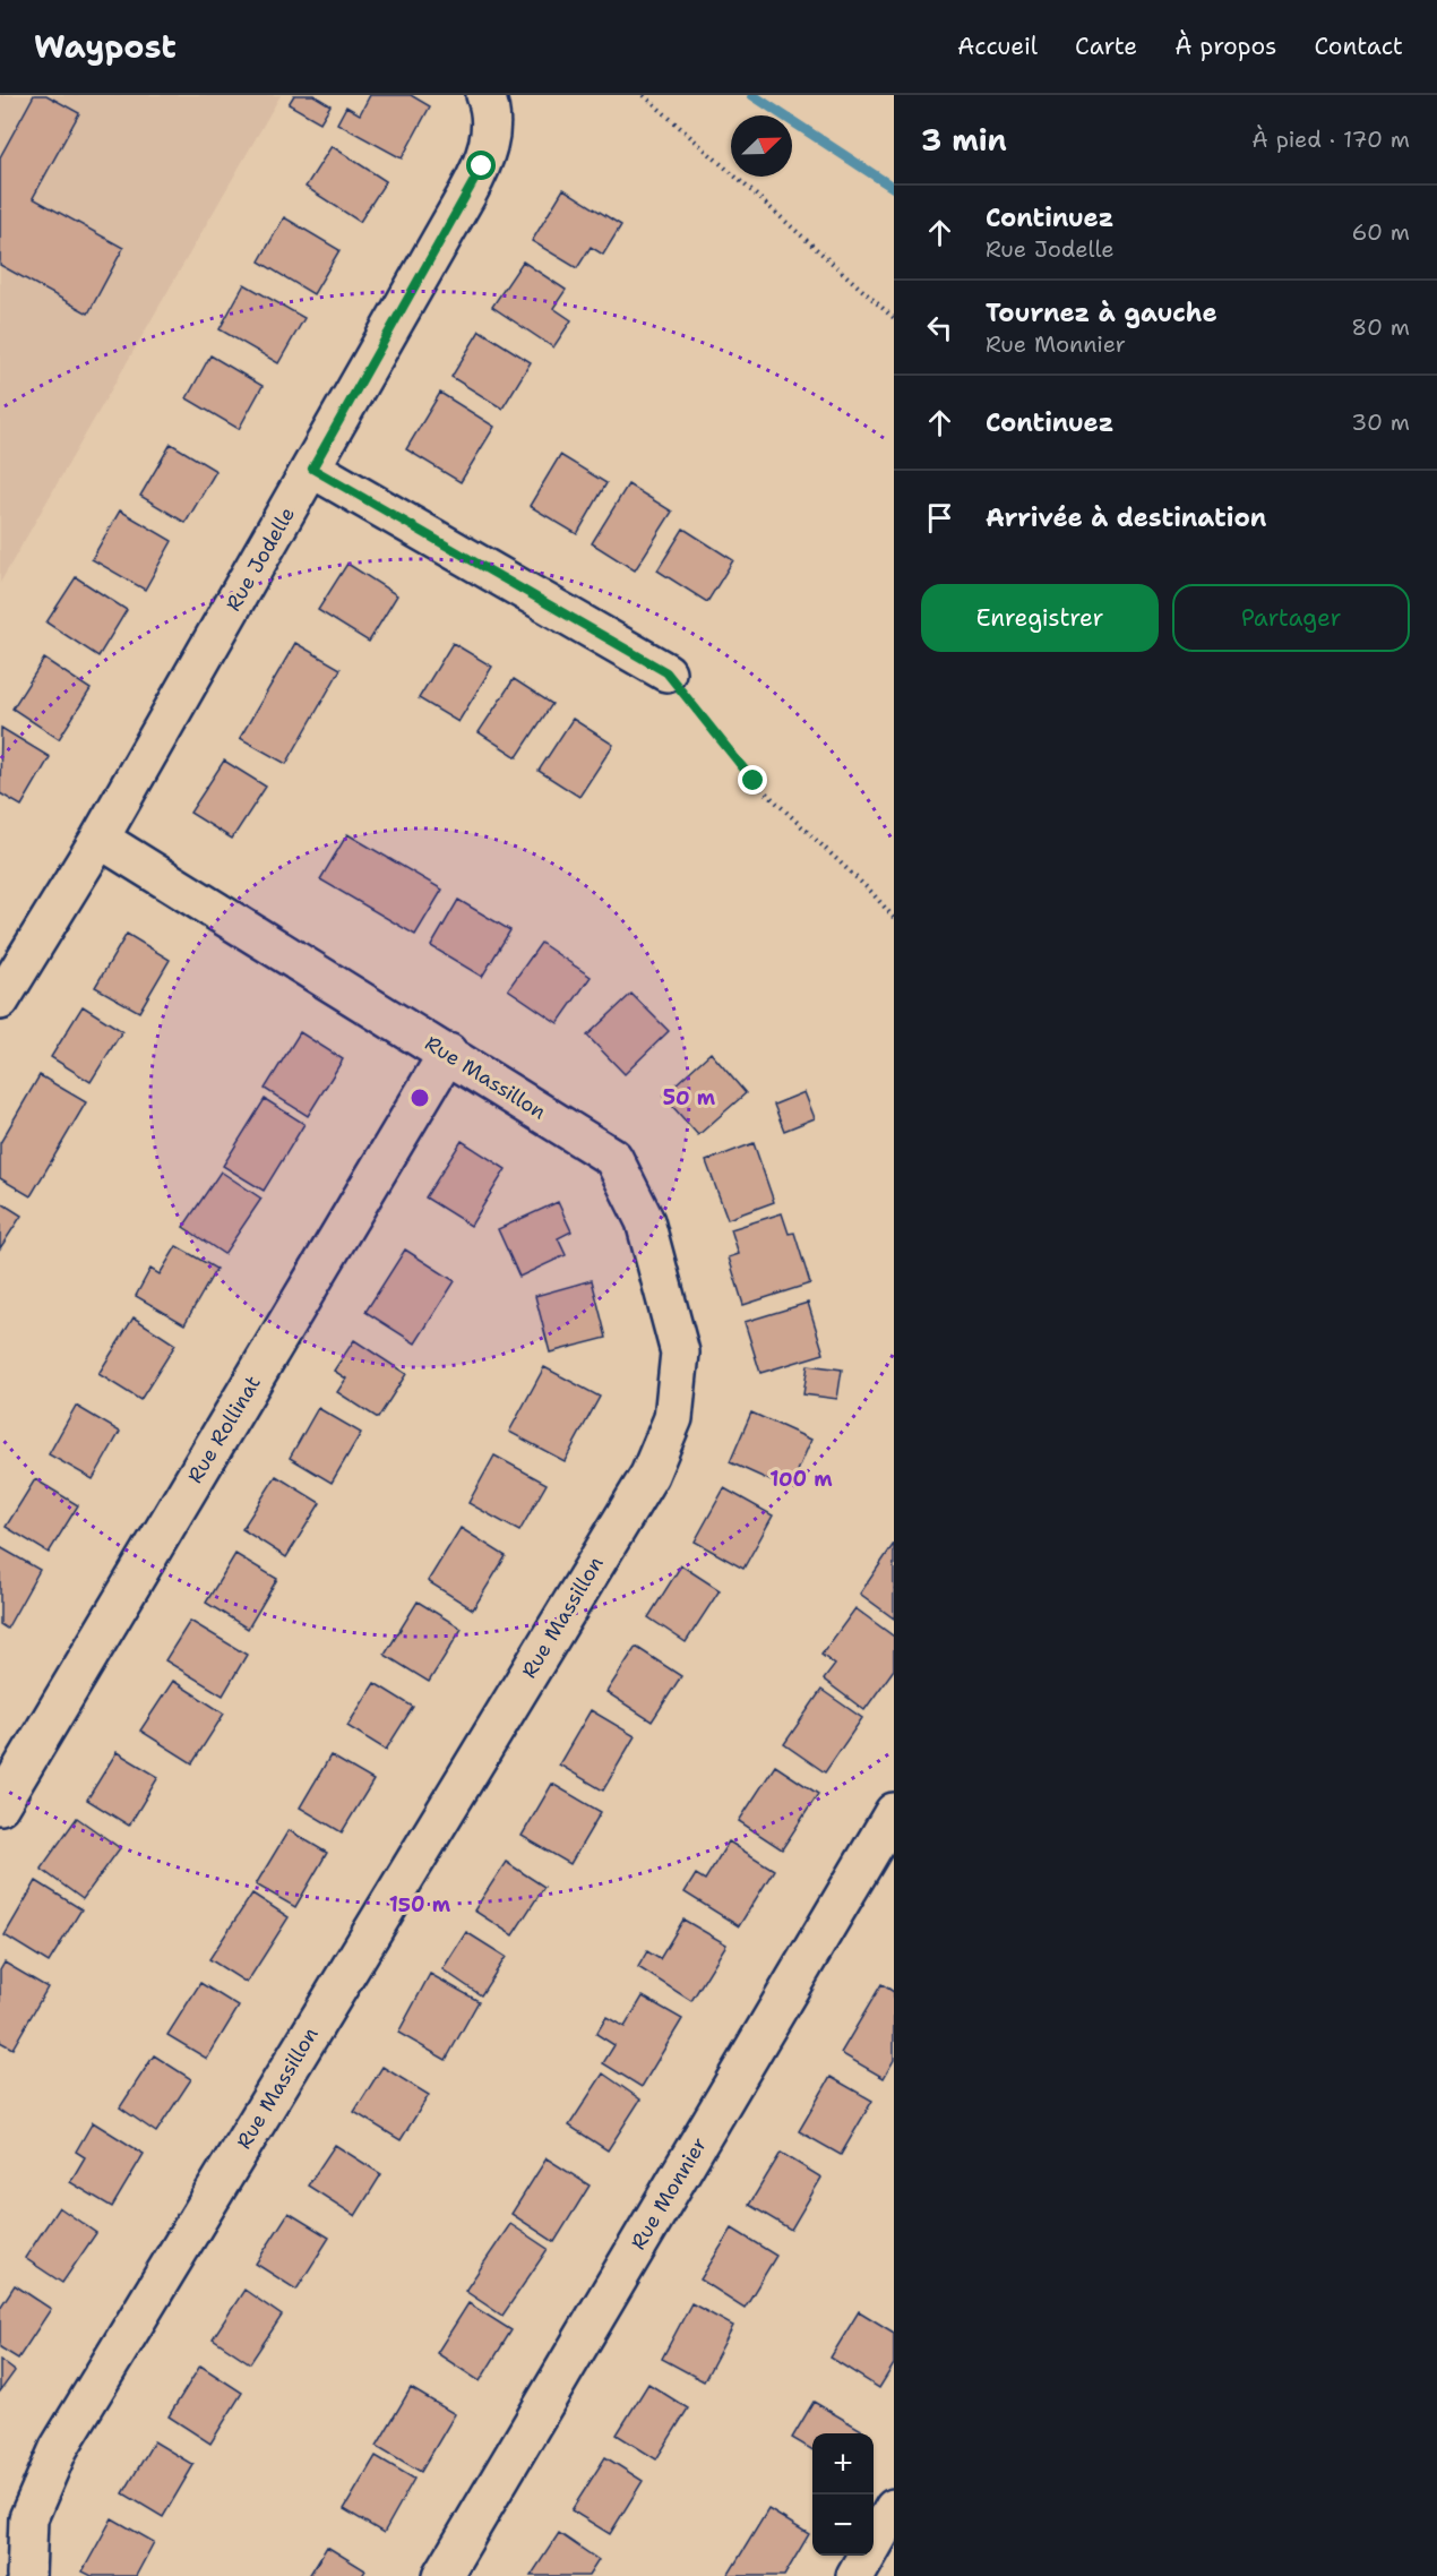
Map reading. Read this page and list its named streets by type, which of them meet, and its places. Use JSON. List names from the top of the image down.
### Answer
{
  "streets": {
    "street": [
      "Rue Jodelle",
      "Rue Massillon",
      "Rue Rollinat",
      "Rue Monnier"
    ]
  },
  "crossings": [
    ["Rue Jodelle", "Rue Massillon"],
    ["Rue Massillon", "Rue Rollinat"]
  ],
  "north": "top right",
  "page": {
    "header": "Waypost",
    "nav": [
      "Accueil",
      "Carte",
      "À propos",
      "Contact"
    ],
    "heading": ["3 min", "À pied · 170 m"],
    "list": [
      ["Continuez", "Rue Jodelle", "60 m"],
      ["Tournez à gauche", "Rue Monnier", "80 m"],
      ["Continuez", "30 m"],
      "Arrivée à destination"
    ],
    "buttons": ["Enregistrer", "Partager"],
    "map_buttons": ["+", "−"]
  },
  "rings": ["50 m", "100 m", "150 m"]
}
